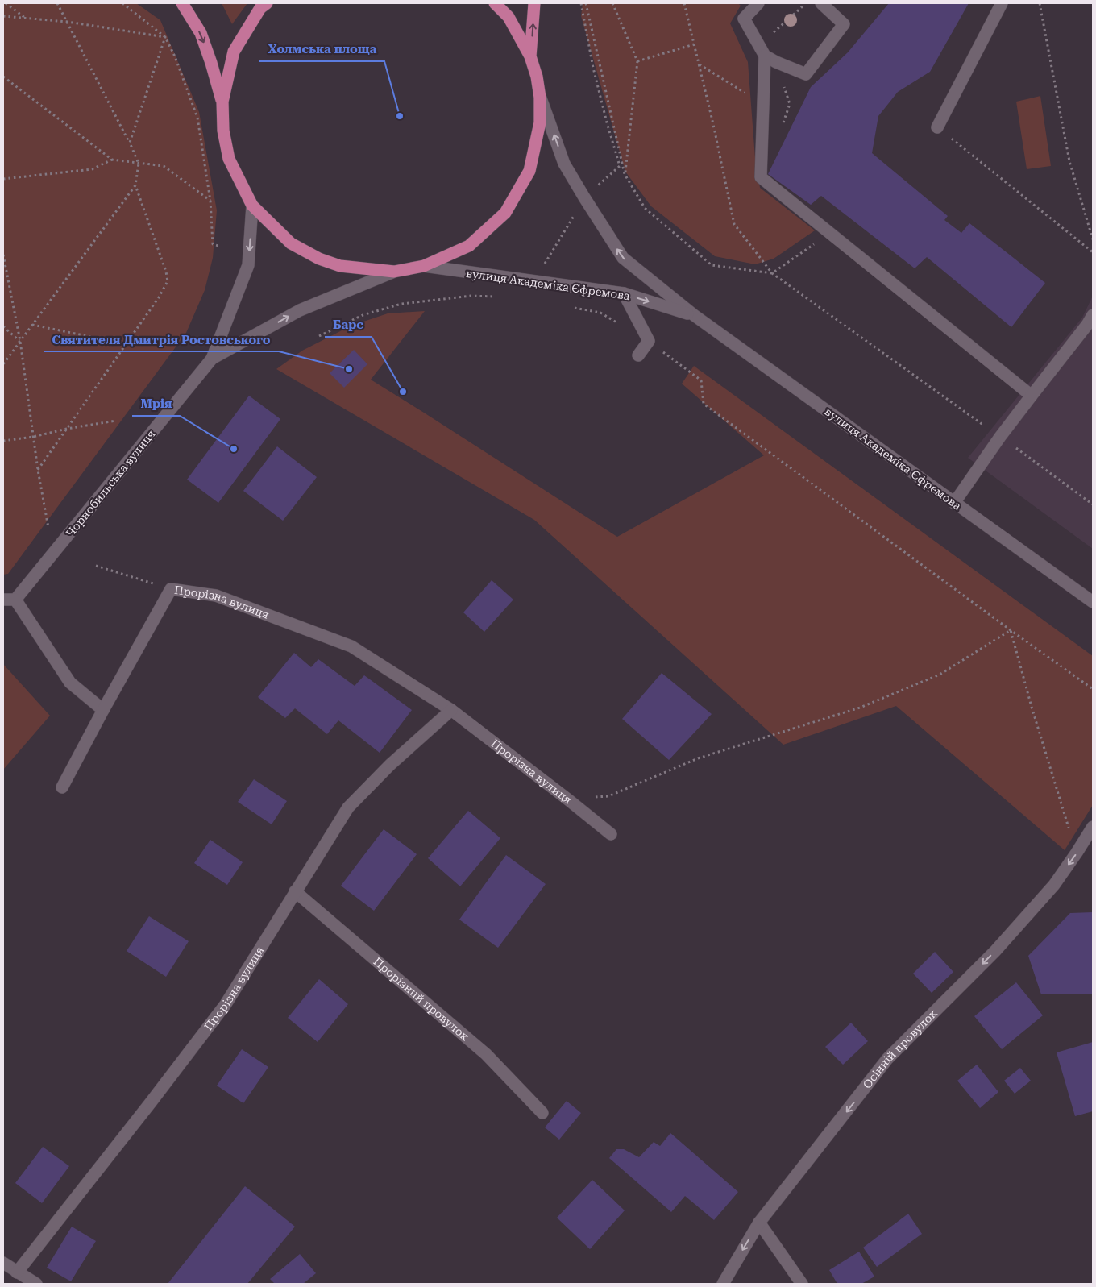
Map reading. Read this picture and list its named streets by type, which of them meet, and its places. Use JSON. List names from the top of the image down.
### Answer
{
  "streets": {
    "street": [
      "вулиця Академіка Єфремова",
      "Чорнобильська вулиця",
      "Прорізна вулиця",
      "Прорізний провулок",
      "Осінній провулок"
    ]
  },
  "crossings": [
    ["Прорізна вулиця", "Прорізний провулок"]
  ],
  "one_way": ["Осінній провулок"],
  "places": [
    "Холмська площа",
    "Святителя Дмитрія Ростовського",
    "Барс",
    "Мрія"
  ]
}
